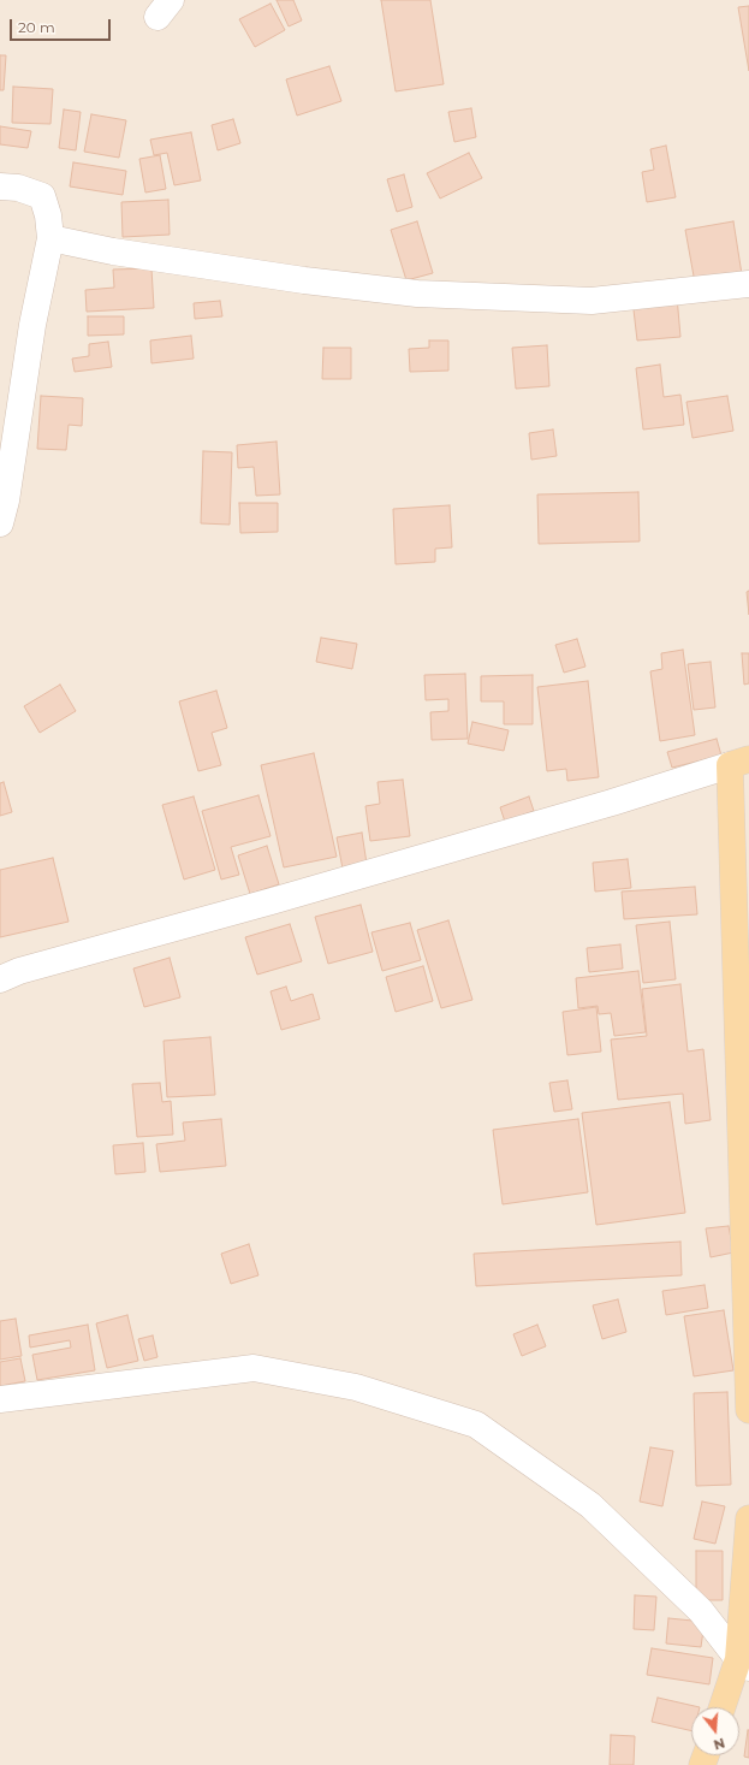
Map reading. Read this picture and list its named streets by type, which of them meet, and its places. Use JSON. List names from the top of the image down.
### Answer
{
  "scale_bar": "20 m",
  "north": "bottom"
}
